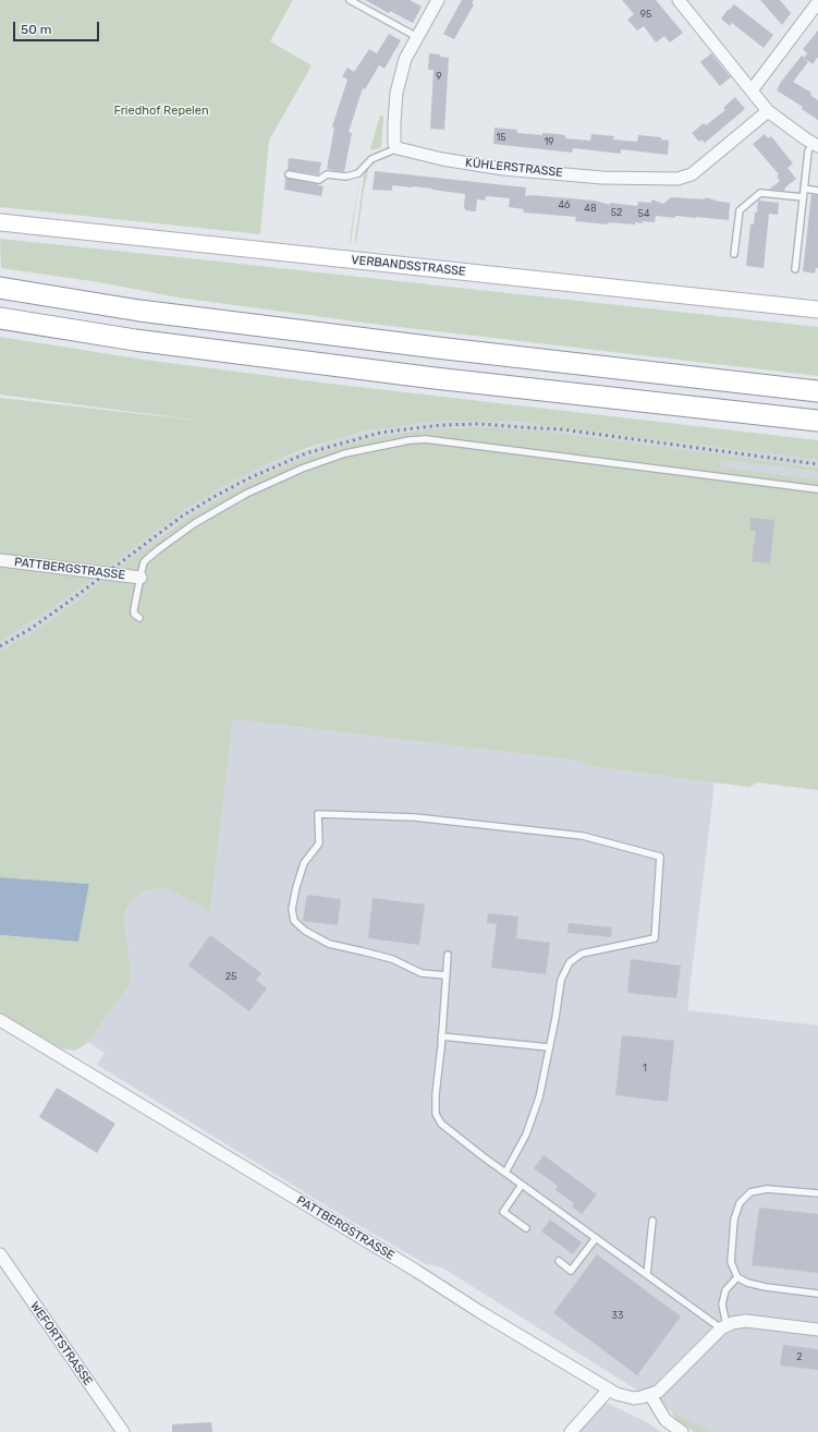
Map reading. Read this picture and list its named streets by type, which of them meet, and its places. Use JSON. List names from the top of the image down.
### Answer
{
  "streets": {
    "main road": ["VERBANDSSTRASSE"],
    "street": ["KÜHLERSTRASSE", "PATTBERGSTRASSE", "WEFORTSTRASSE"]
  },
  "parks": ["Friedhof Repelen"],
  "house_numbers": [
    "95",
    "9",
    "15",
    "19",
    "46",
    "48",
    "52",
    "54",
    "25",
    "1",
    "33",
    "2"
  ],
  "scale_bar": "50 m"
}
